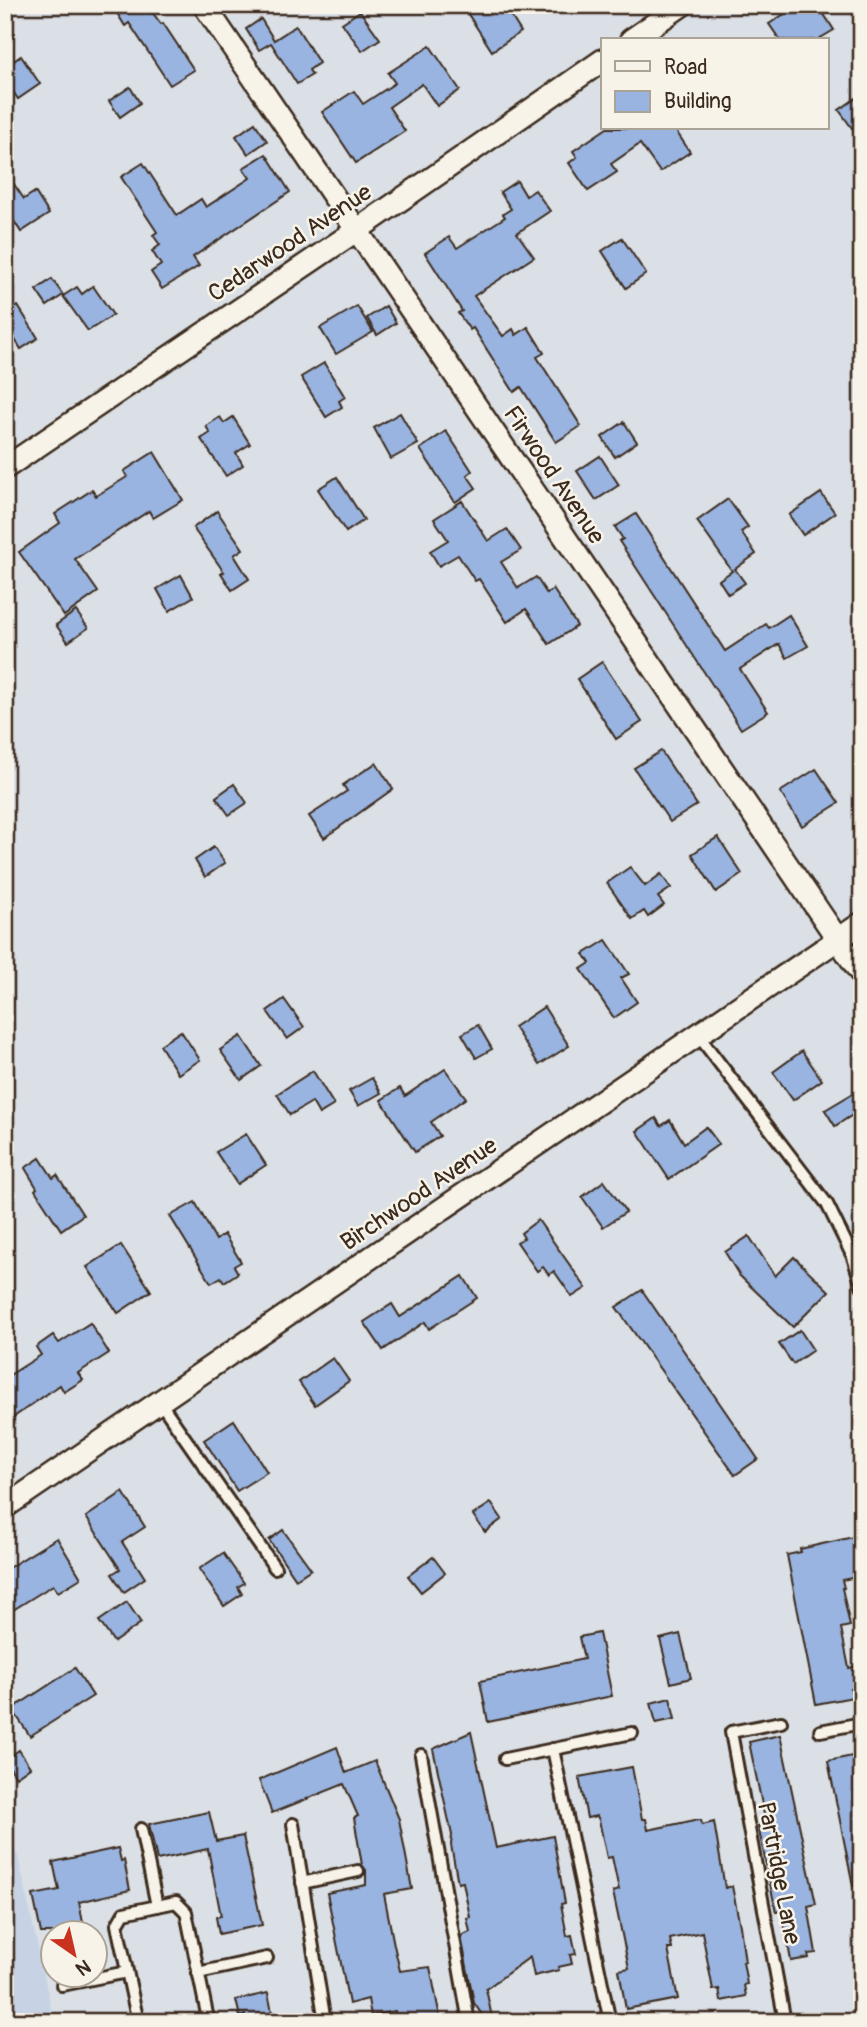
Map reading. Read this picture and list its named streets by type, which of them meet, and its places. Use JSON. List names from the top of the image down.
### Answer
{
  "streets": {
    "street": ["Cedarwood Avenue", "Firwood Avenue", "Birchwood Avenue"],
    "lane": ["Partridge Lane"]
  },
  "crossings": [
    ["Cedarwood Avenue", "Firwood Avenue"],
    ["Firwood Avenue", "Birchwood Avenue"]
  ],
  "legend": ["Road", "Building"],
  "north": "bottom right"
}
